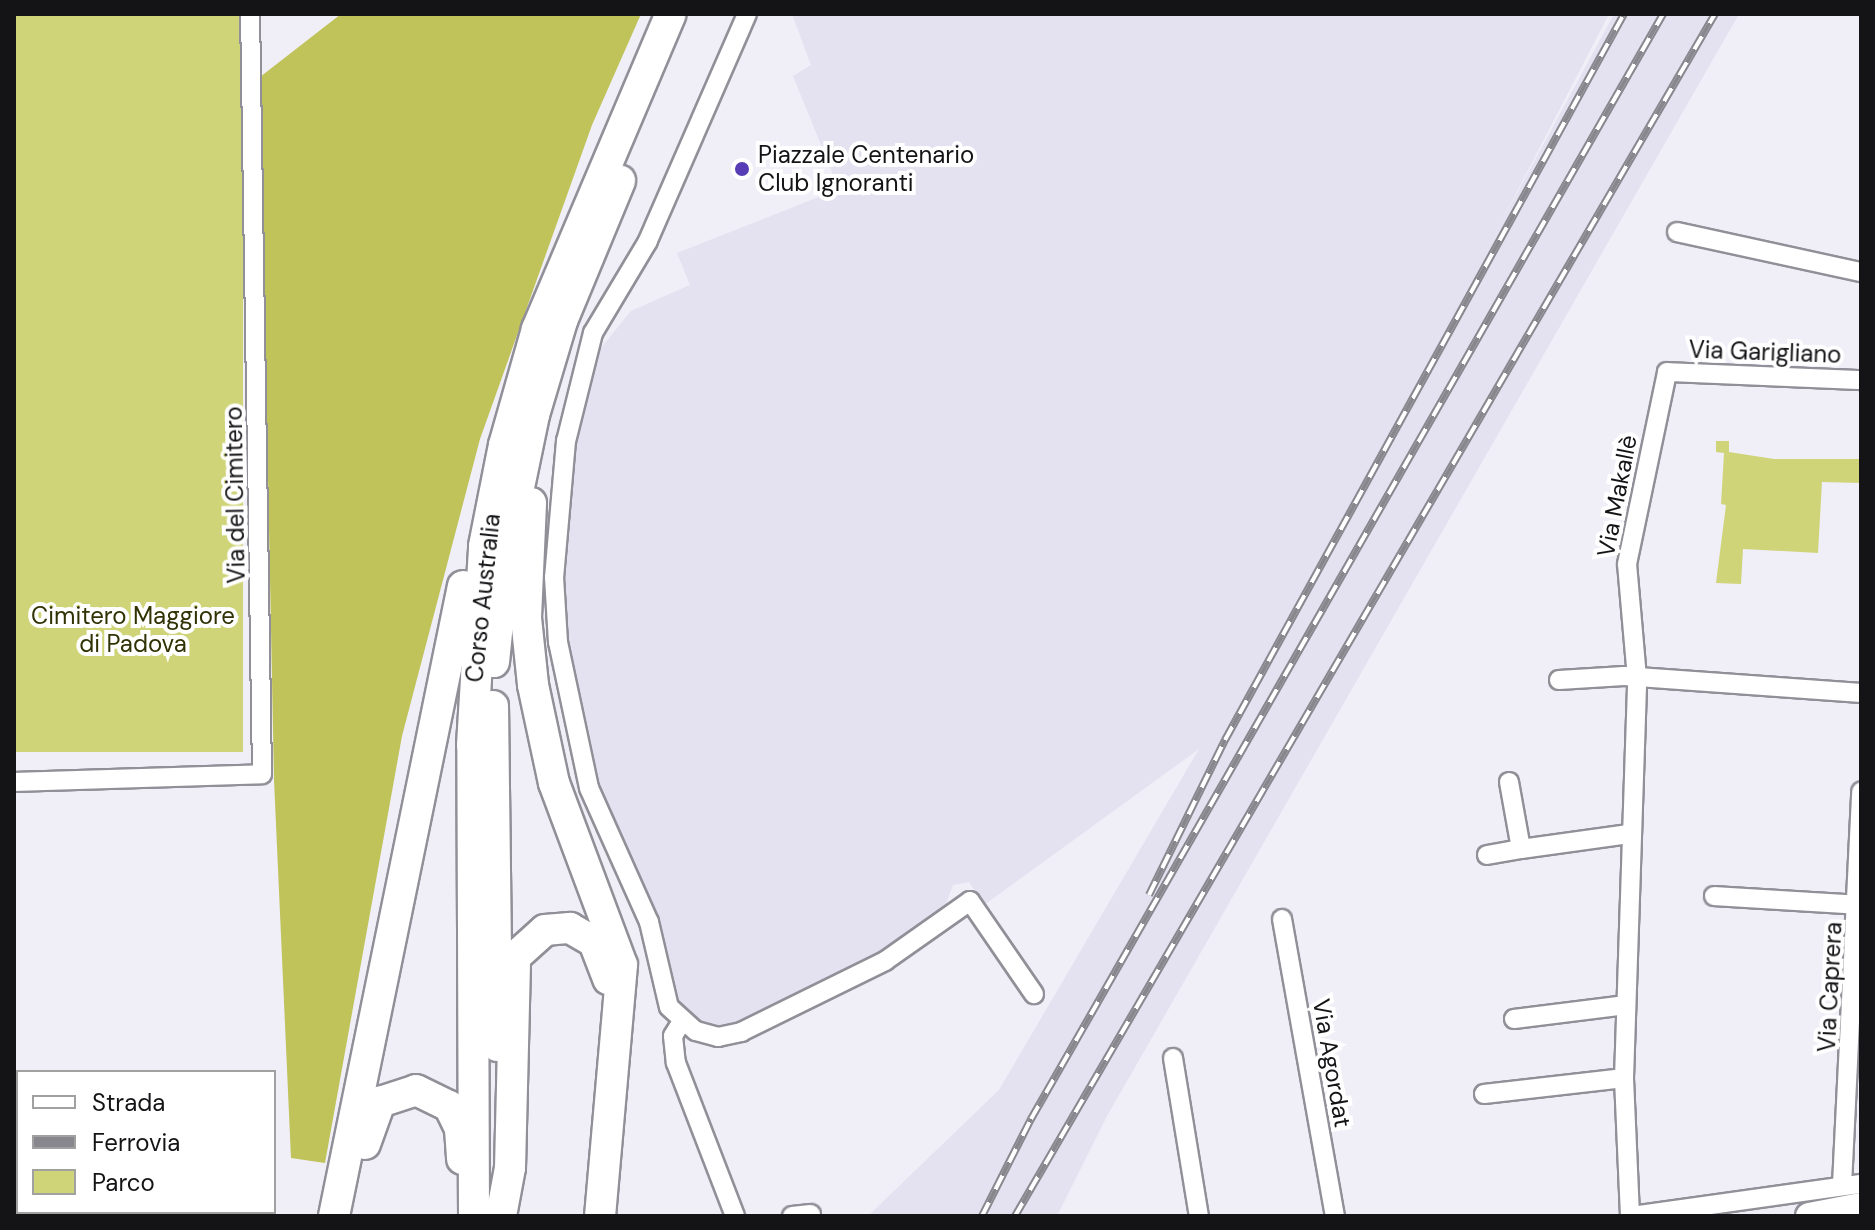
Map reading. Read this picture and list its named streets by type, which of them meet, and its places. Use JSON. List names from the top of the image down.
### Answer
{
  "streets": {
    "highway": ["Corso Australia"],
    "street": [
      "Via Garigliano",
      "Via del Cimitero",
      "Via Makallè",
      "Via Caprera",
      "Via Agordat"
    ]
  },
  "crossings": [
    ["Via Garigliano", "Via Makallè"]
  ],
  "parks": ["Cimitero Maggiore di Padova"],
  "places": ["Piazzale Centenario Club Ignoranti"],
  "legend": ["Strada", "Ferrovia", "Parco"]
}
